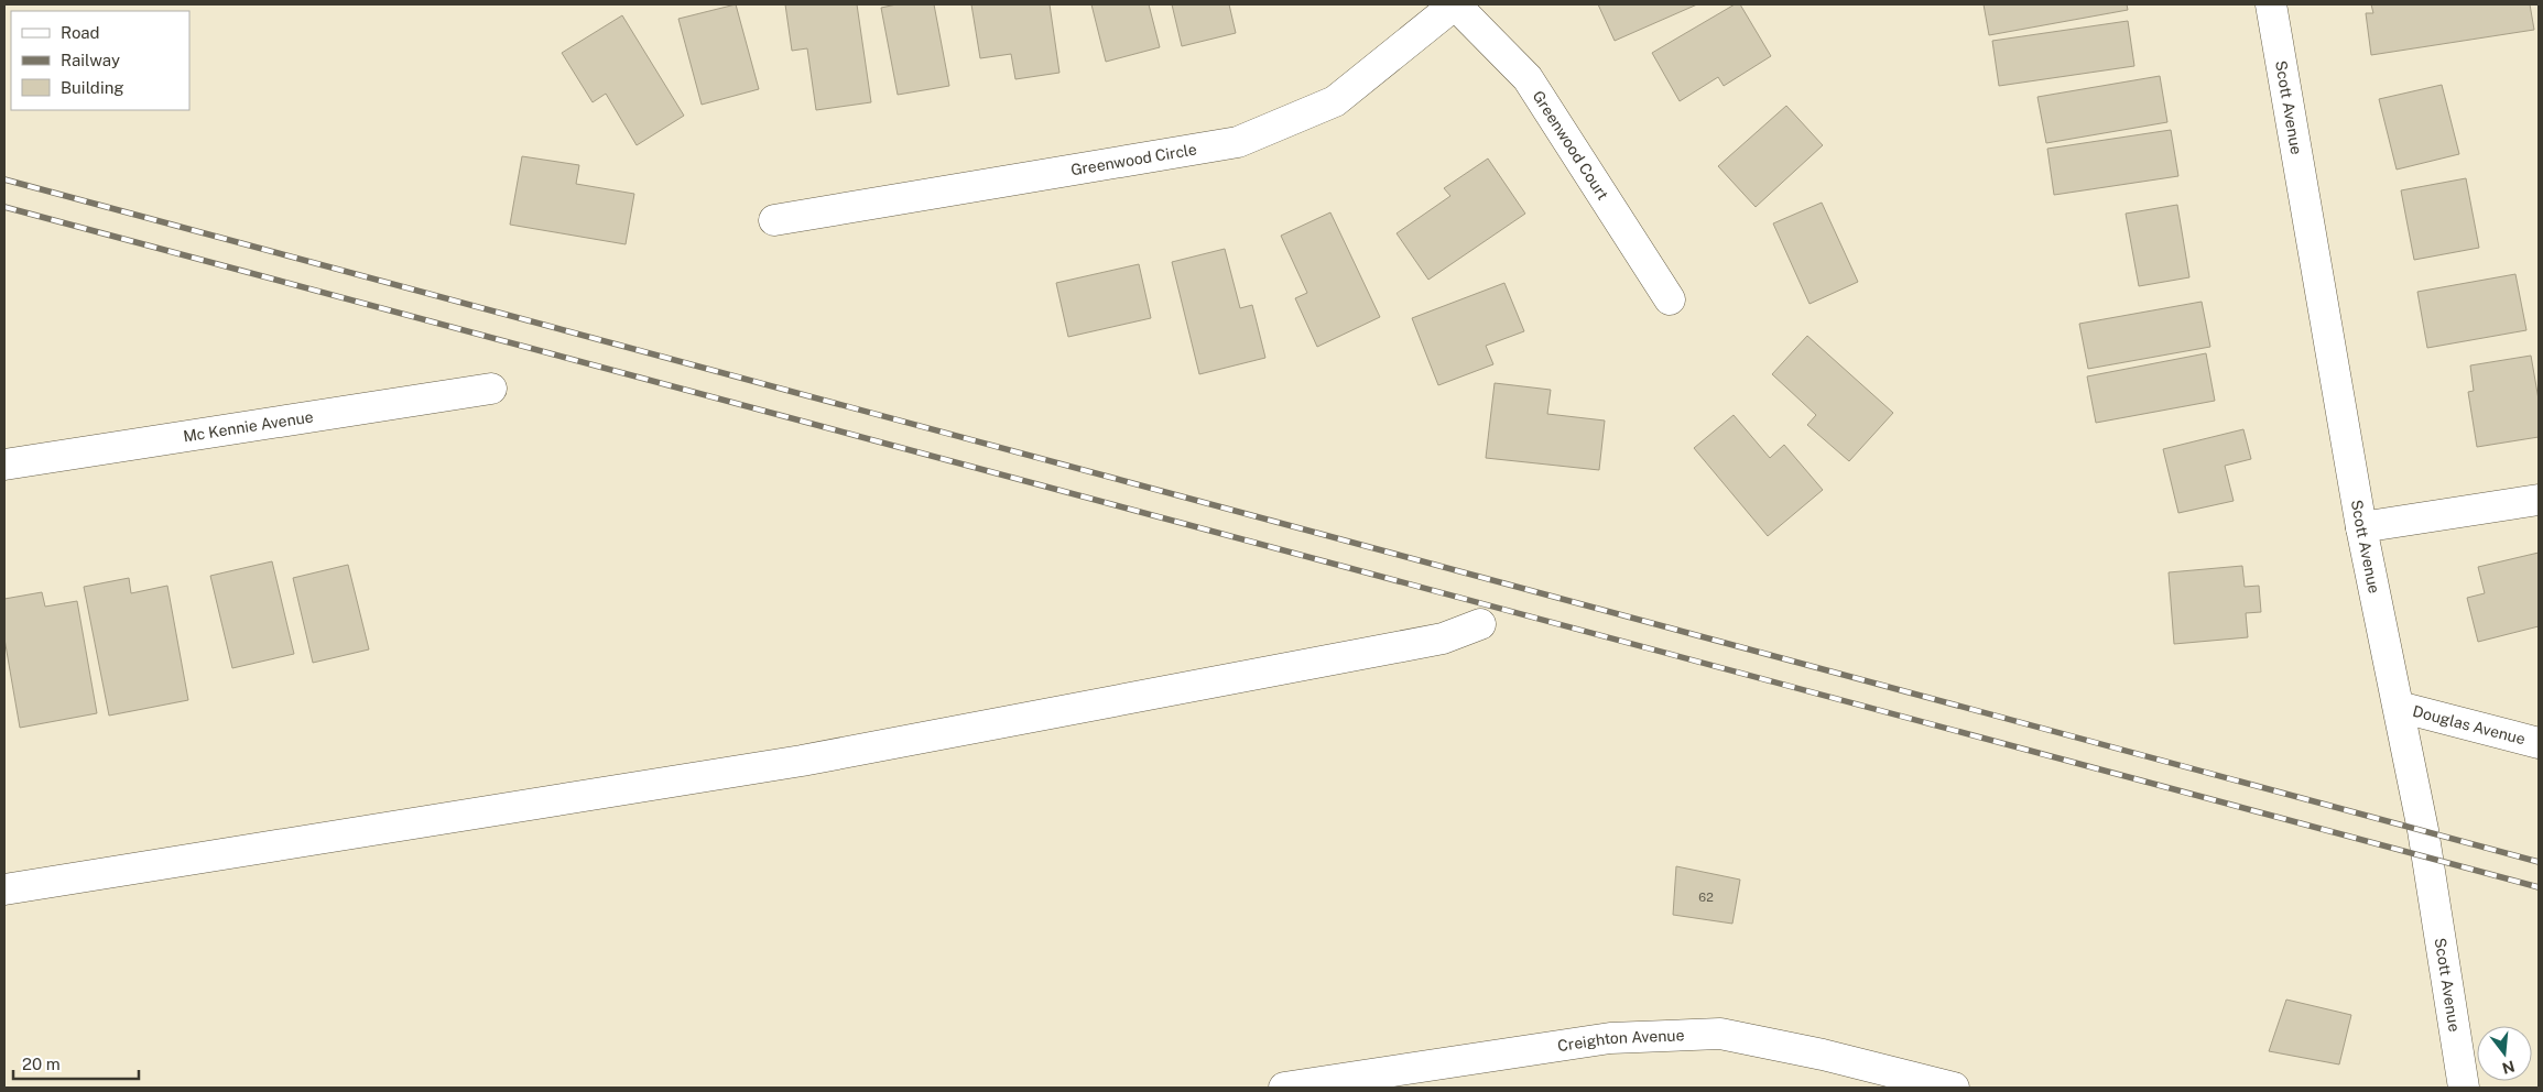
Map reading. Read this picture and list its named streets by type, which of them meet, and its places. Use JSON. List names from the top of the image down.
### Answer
{
  "streets": {
    "street": [
      "Scott Avenue",
      "Greenwood Court",
      "Greenwood Circle",
      "Mc Kennie Avenue",
      "Douglas Avenue",
      "Creighton Avenue"
    ]
  },
  "crossings": [
    ["Scott Avenue", "Douglas Avenue"],
    ["Greenwood Court", "Greenwood Circle"]
  ],
  "house_numbers": ["62"],
  "legend": ["Road", "Railway", "Building"],
  "scale_bar": "20 m",
  "north": "bottom"
}
